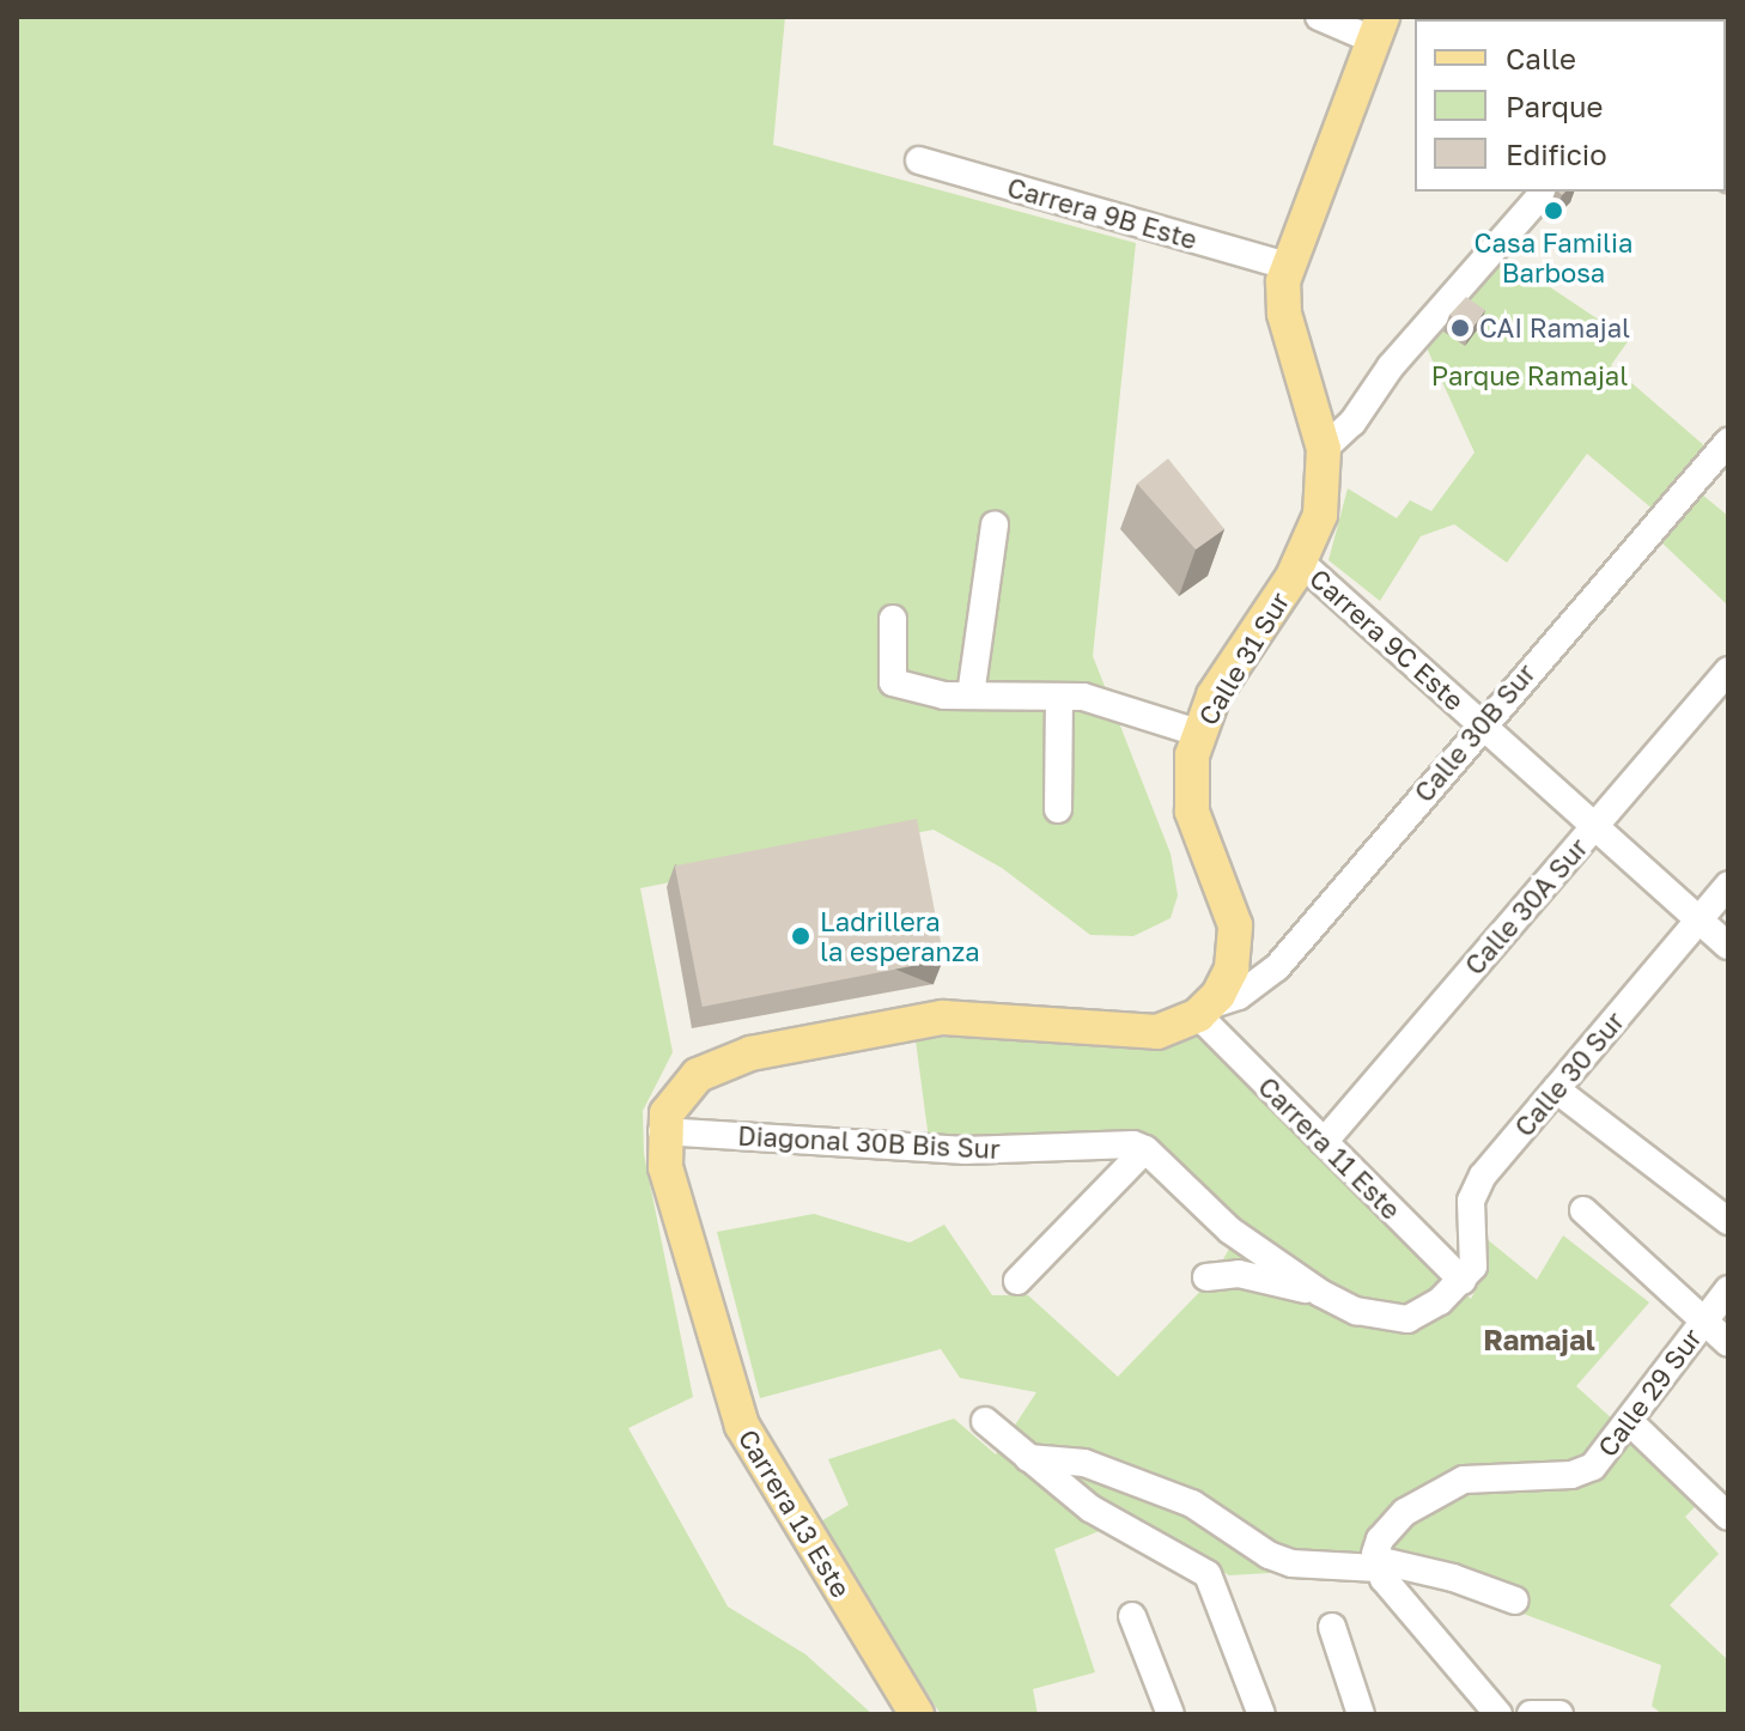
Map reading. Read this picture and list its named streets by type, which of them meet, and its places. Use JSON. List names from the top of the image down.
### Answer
{
  "streets": {
    "main road": ["Calle 31 Sur", "Carrera 13 Este"],
    "street": [
      "Carrera 9B Este",
      "Carrera 9C Este",
      "Calle 30B Sur",
      "Calle 30A Sur",
      "Calle 30 Sur",
      "Diagonal 30B Bis Sur",
      "Carrera 11 Este",
      "Calle 29 Sur"
    ]
  },
  "crossings": [
    ["Carrera 9B Este", "Calle 31 Sur"],
    ["Carrera 9C Este", "Calle 31 Sur"],
    ["Carrera 9C Este", "Calle 30B Sur"],
    ["Carrera 9C Este", "Calle 30A Sur"],
    ["Carrera 9C Este", "Calle 30 Sur"],
    ["Calle 31 Sur", "Calle 30B Sur"],
    ["Calle 31 Sur", "Carrera 11 Este"],
    ["Calle 30B Sur", "Carrera 11 Este"],
    ["Calle 30A Sur", "Carrera 11 Este"],
    ["Calle 30 Sur", "Carrera 11 Este"],
    ["Diagonal 30B Bis Sur", "Carrera 13 Este"]
  ],
  "districts": ["Ramajal"],
  "parks": ["Parque Ramajal"],
  "places": ["Casa Familia Barbosa", "CAI Ramajal", "Ladrillera la esperanza"],
  "legend": ["Calle", "Parque", "Edificio"]
}
